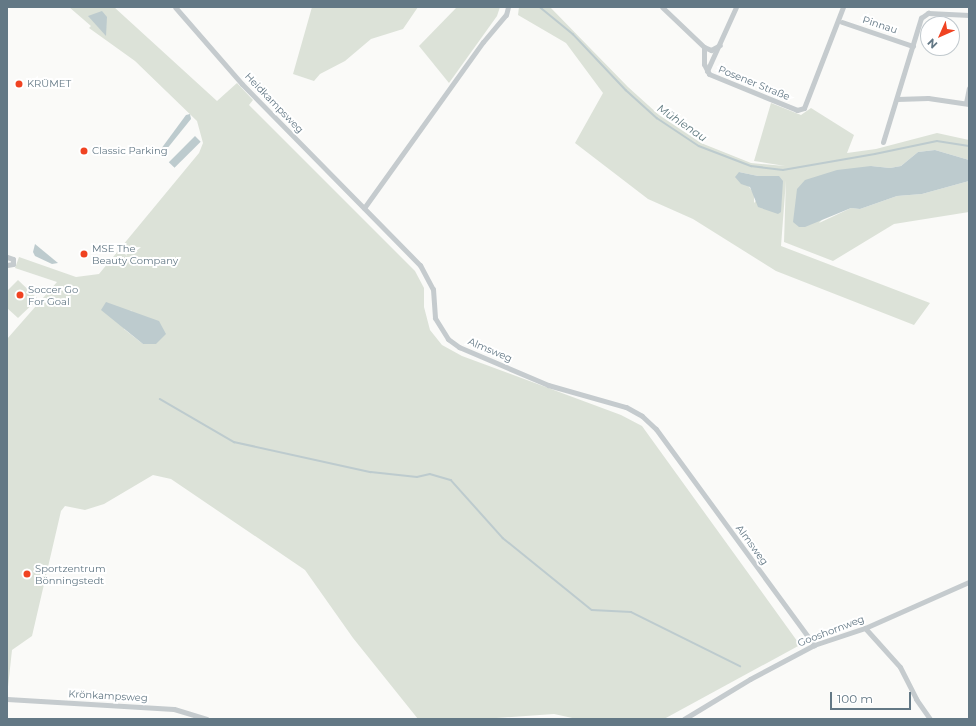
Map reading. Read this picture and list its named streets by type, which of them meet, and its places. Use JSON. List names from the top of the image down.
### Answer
{
  "streets": {
    "street": [
      "Pinnau",
      "Posener Straße",
      "Heidkampsweg",
      "Almsweg",
      "Gooshornweg",
      "Krönkampsweg"
    ]
  },
  "crossings": [
    ["Heidkampsweg", "Almsweg"],
    ["Almsweg", "Gooshornweg"]
  ],
  "water": ["Mühlenau"],
  "places": [
    "KRÜMET",
    "Classic Parking",
    "MSE The Beauty Company",
    "Soccer Go For Goal",
    "Sportzentrum Bönningstedt"
  ],
  "scale_bar": "100 m",
  "north": "bottom left"
}
